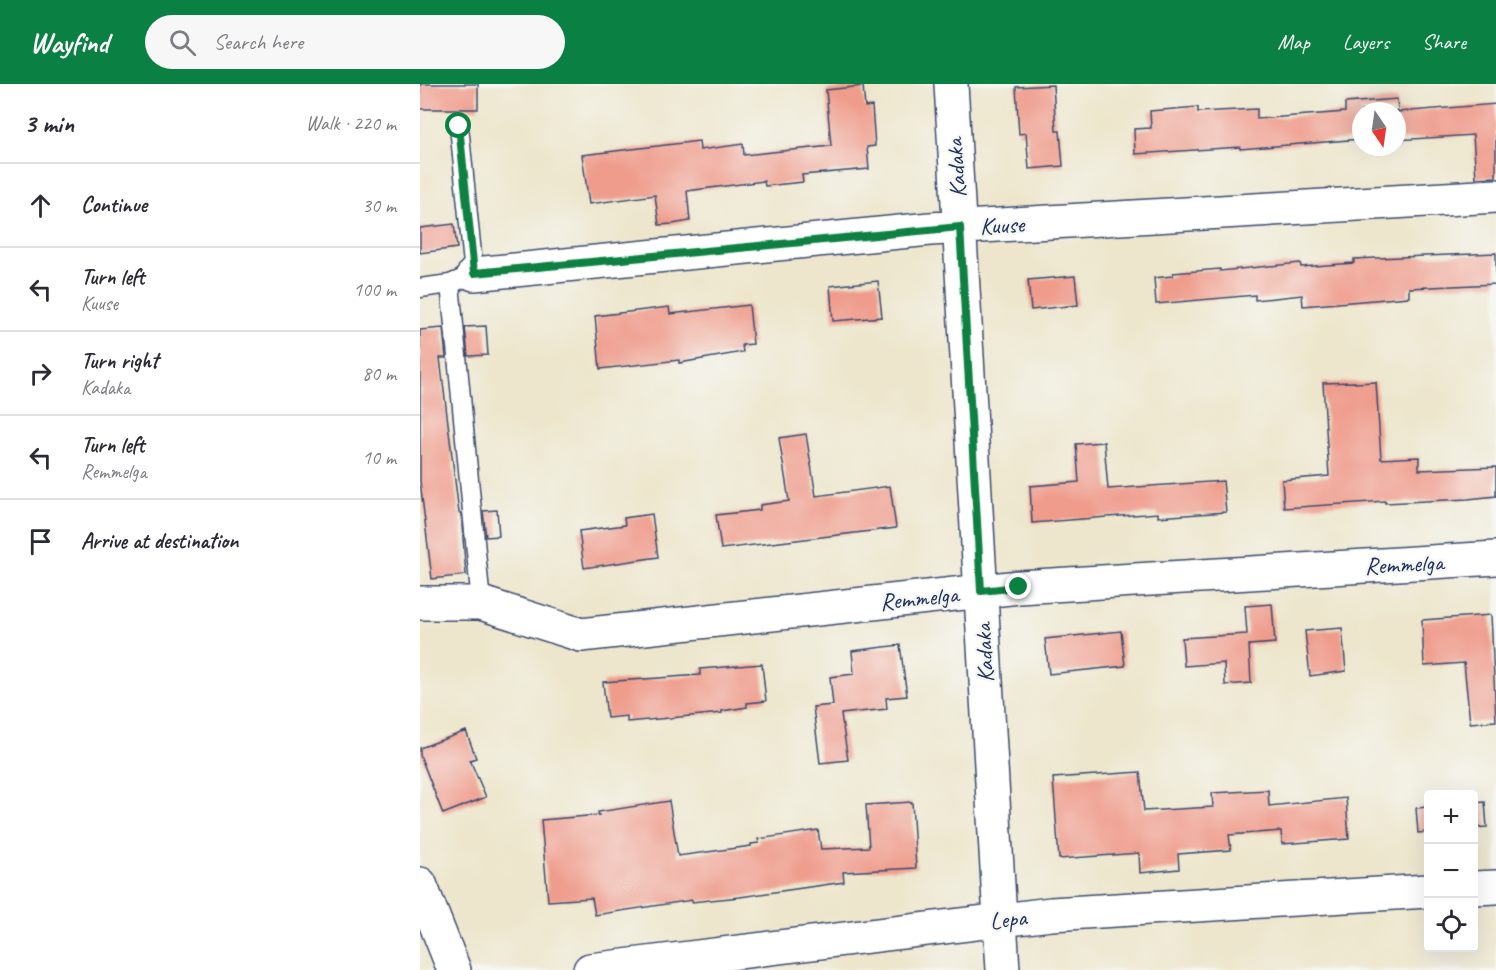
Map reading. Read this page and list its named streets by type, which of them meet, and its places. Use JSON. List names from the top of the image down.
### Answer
{
  "streets": {
    "street": [
      "Kadaka",
      "Kuuse",
      "Remmelga",
      "Lepa"
    ]
  },
  "crossings": [
    ["Kadaka", "Kuuse"],
    ["Kadaka", "Remmelga"],
    ["Kadaka", "Lepa"]
  ],
  "north": "bottom",
  "page": {
    "header": "Wayfind",
    "search": "Search here",
    "nav": ["Map", "Layers", "Share"],
    "heading": ["3 min", "Walk · 220 m"],
    "list": [
      ["Continue", "30 m"],
      ["Turn left", "Kuuse", "100 m"],
      ["Turn right", "Kadaka", "80 m"],
      ["Turn left", "Remmelga", "10 m"],
      "Arrive at destination"
    ],
    "map_buttons": ["+", "−"]
  }
}
